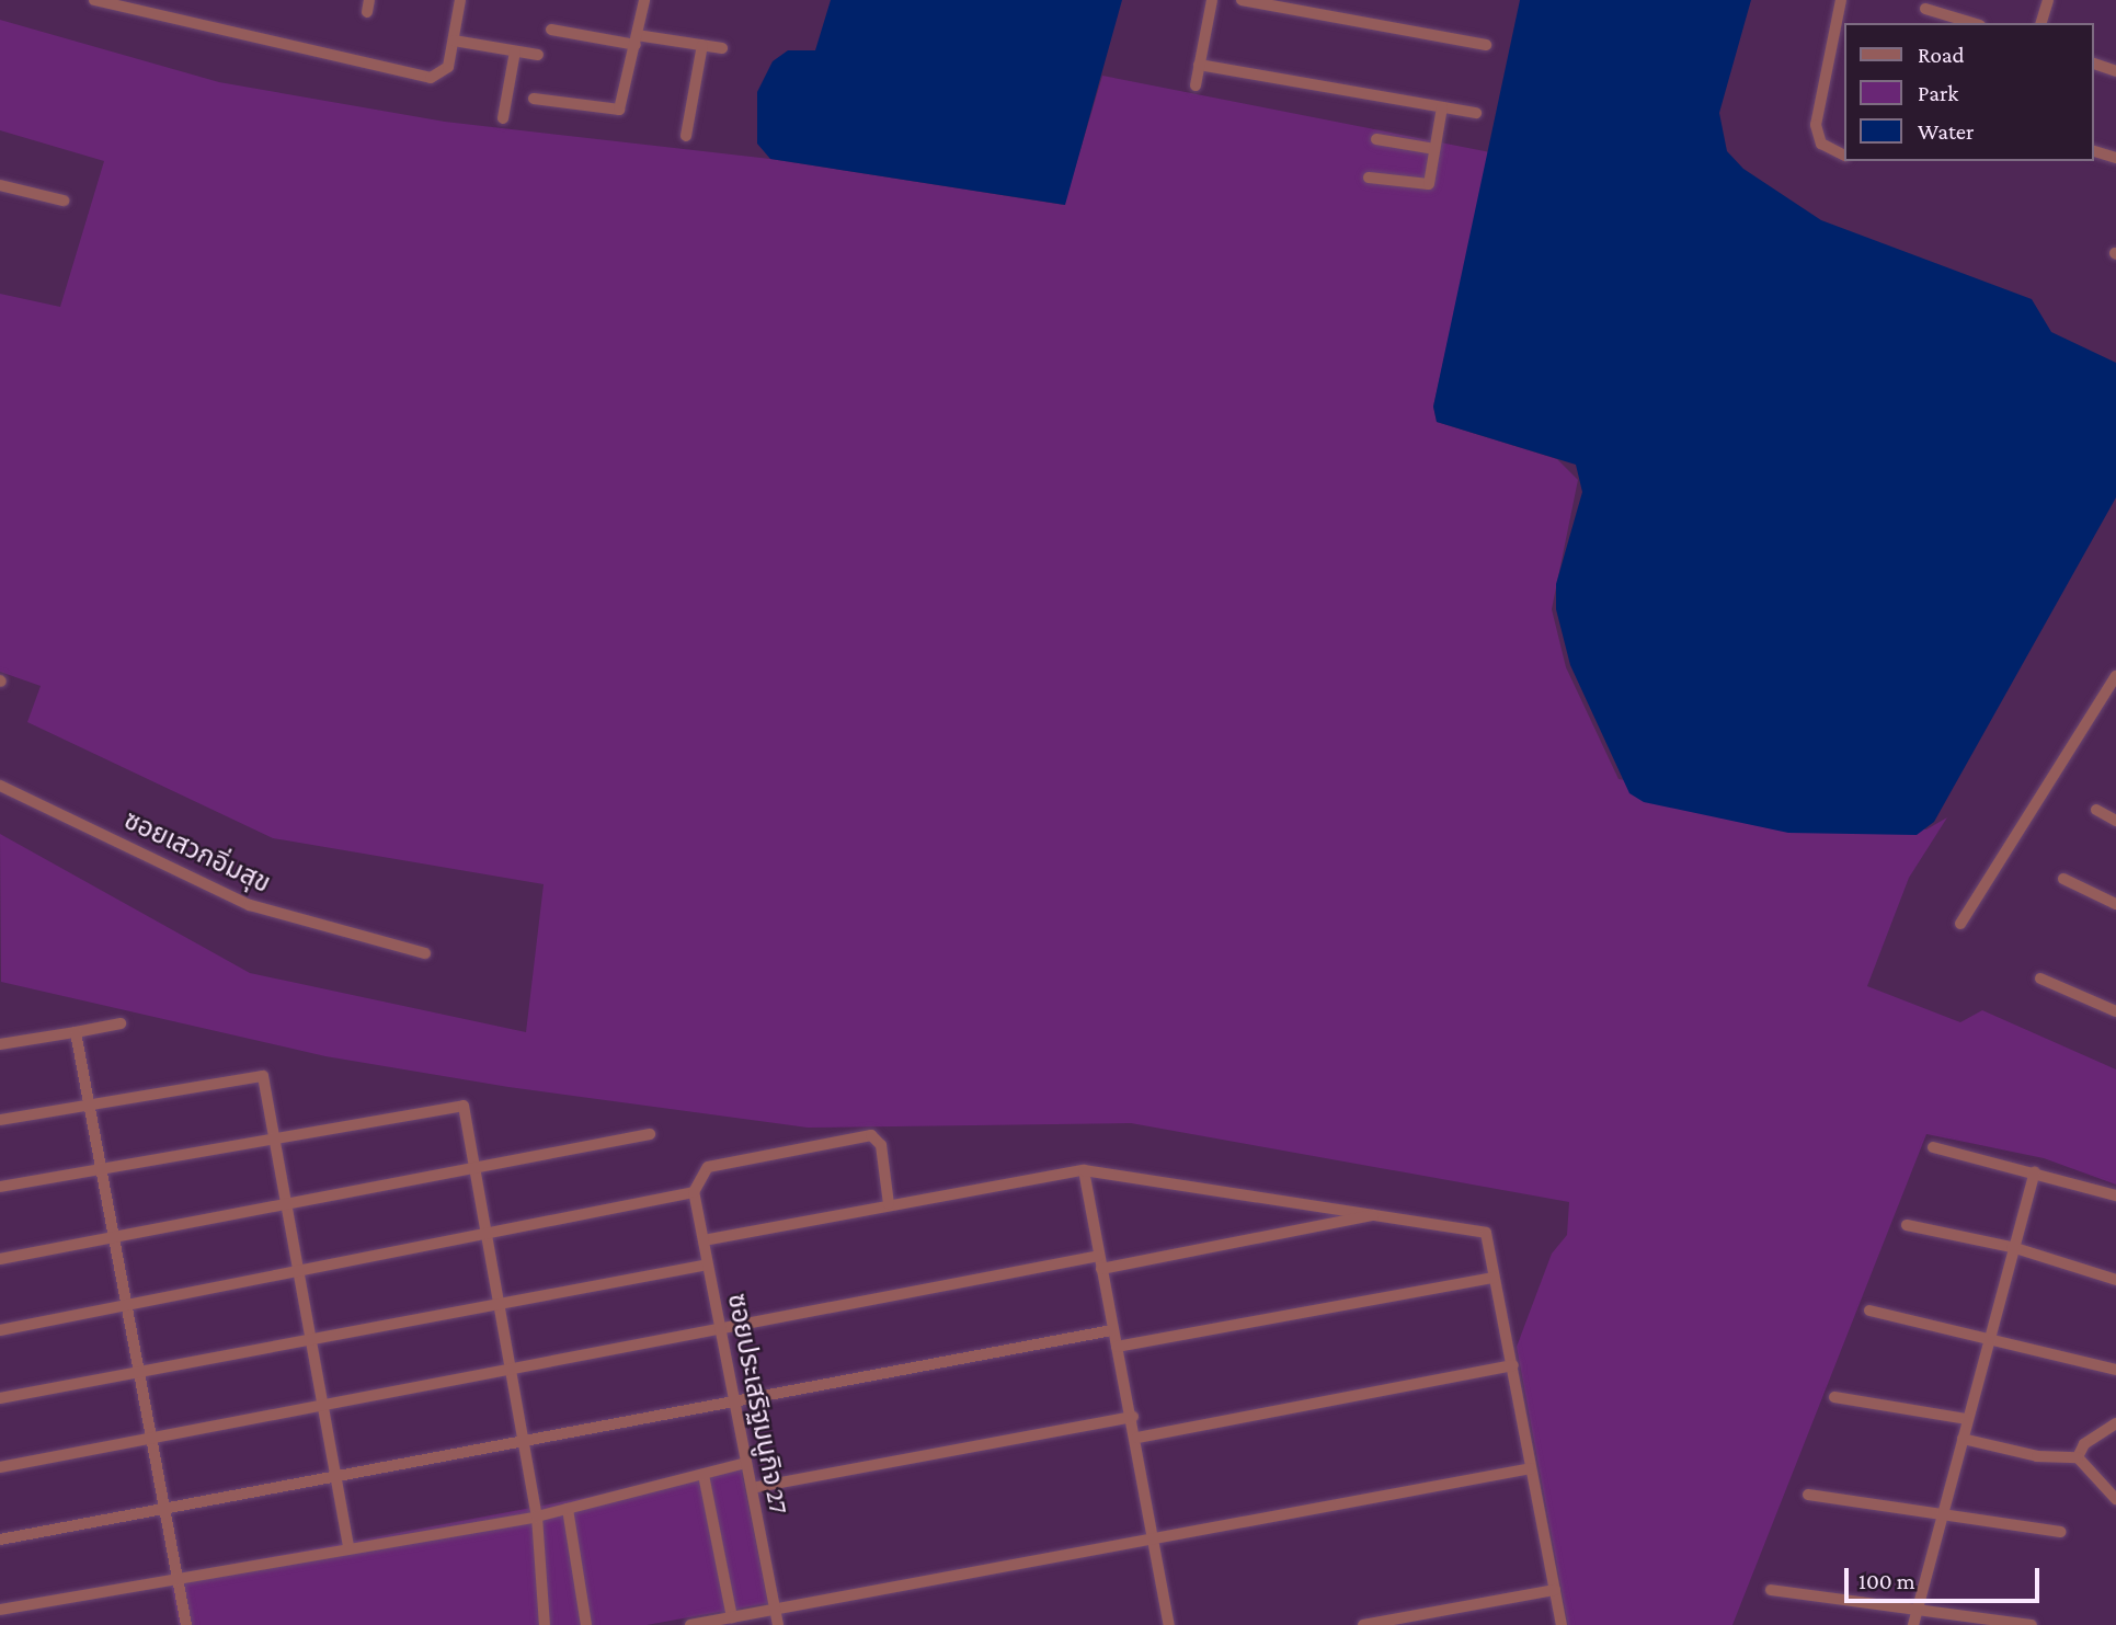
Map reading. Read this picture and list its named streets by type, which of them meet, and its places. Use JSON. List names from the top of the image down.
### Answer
{
  "streets": {
    "street": ["ซอยเสวกอิ่มสุข", "ซอยประเสริฐมนูกิจ 27"]
  },
  "legend": ["Road", "Park", "Water"],
  "scale_bar": "100 m"
}
